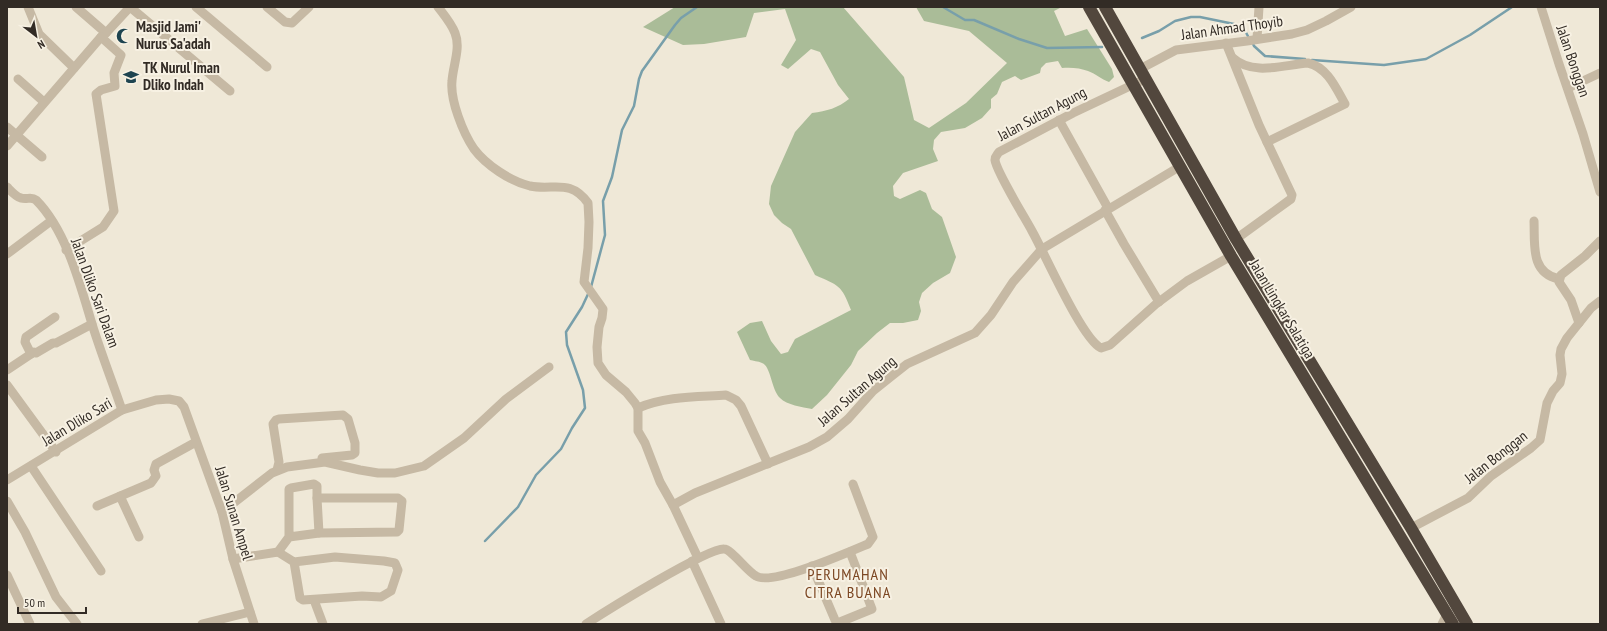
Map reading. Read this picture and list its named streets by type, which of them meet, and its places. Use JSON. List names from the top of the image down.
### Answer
{
  "streets": {
    "highway": ["Jalan Lingkar Salatiga"],
    "street": [
      "Jalan Ahmad Thoyib",
      "Jalan Bonggan",
      "Jalan Sultan Agung",
      "Jalan Dliko Sari Dalam",
      "Jalan Dliko Sari",
      "Jalan Sunan Ampel"
    ]
  },
  "crossings": [
    ["Jalan Ahmad Thoyib", "Jalan Sultan Agung"],
    ["Jalan Ahmad Thoyib", "Jalan Lingkar Salatiga"],
    ["Jalan Bonggan", "Jalan Lingkar Salatiga"],
    ["Jalan Sultan Agung", "Jalan Lingkar Salatiga"],
    ["Jalan Dliko Sari Dalam", "Jalan Dliko Sari"],
    ["Jalan Dliko Sari", "Jalan Sunan Ampel"]
  ],
  "districts": ["PERUMAHAN CITRA BUANA"],
  "places": {
    "mosque": ["Masjid Jami' Nurus Sa'adah"],
    "school or university": ["TK Nurul Iman Dliko Indah"]
  },
  "scale_bar": "50 m",
  "north": "bottom right"
}
